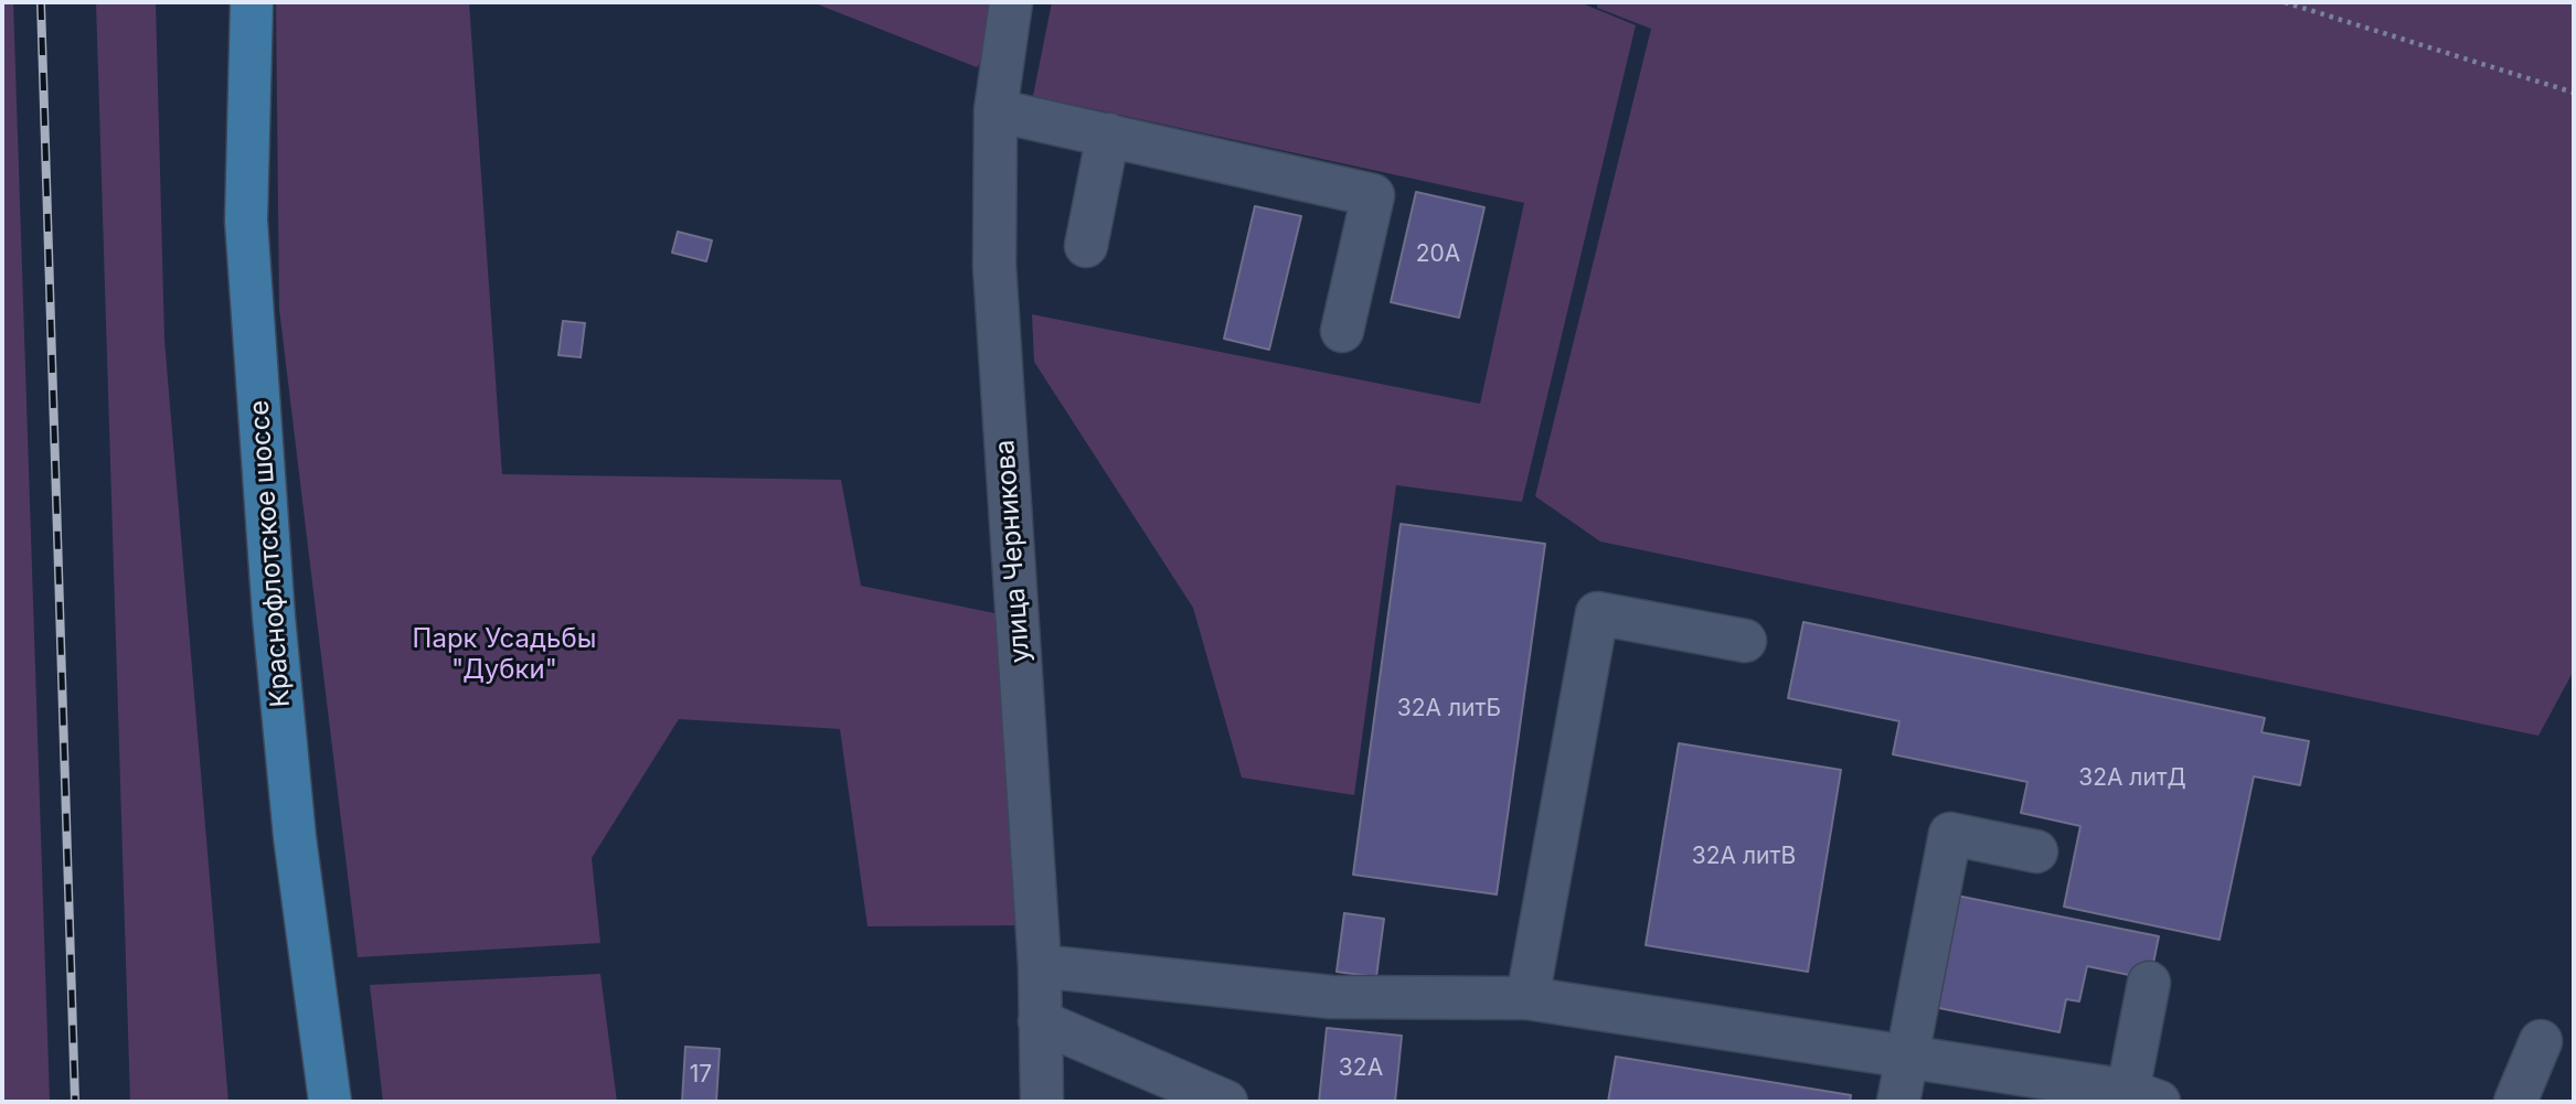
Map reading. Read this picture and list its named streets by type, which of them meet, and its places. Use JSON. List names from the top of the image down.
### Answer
{
  "streets": {
    "main road": ["Краснофлотское шоссе"],
    "street": ["улица Черникова"]
  },
  "parks": ["Парк Усадьбы \"Дубки\""],
  "house_numbers": [
    "20А",
    "32А литБ",
    "32А литД",
    "32А литВ",
    "32А",
    "17"
  ]
}
